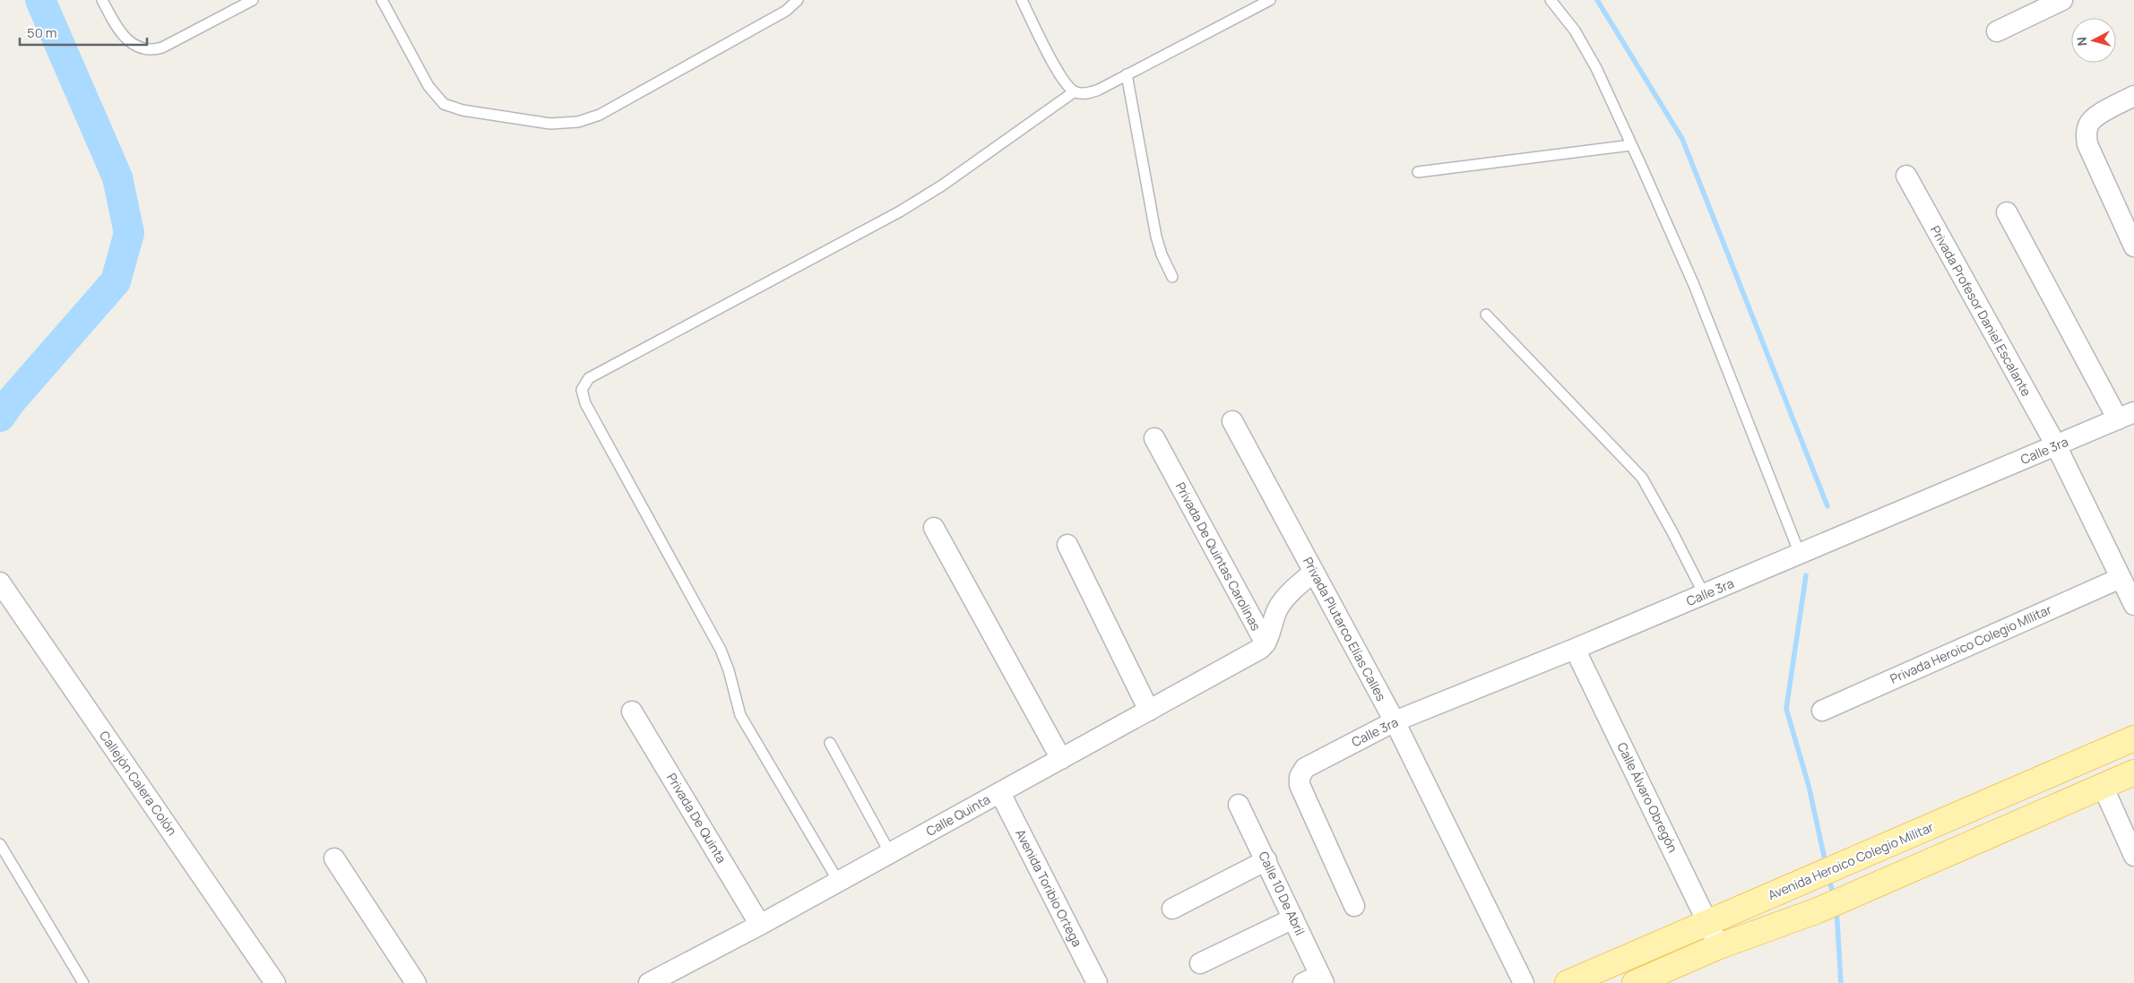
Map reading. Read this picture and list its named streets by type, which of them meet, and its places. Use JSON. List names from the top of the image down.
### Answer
{
  "streets": {
    "main road": ["Avenida Heroico Colegio Militar"],
    "street": [
      "Privada Profesor Daniel Escalante",
      "Calle 3ra",
      "Privada De Quintas Carolinas",
      "Privada Plutarco Elías Calles",
      "Privada Heroico Colegio MIlitar",
      "Callejón Calera Colón",
      "Calle Álvaro Obregón",
      "Calle Quinta",
      "Privada De Quinta",
      "Avenida Toribio Ortega",
      "Calle 10 De Abril"
    ]
  },
  "crossings": [
    ["Privada Profesor Daniel Escalante", "Calle 3ra"],
    ["Privada Profesor Daniel Escalante", "Privada Heroico Colegio MIlitar"],
    ["Calle 3ra", "Privada Plutarco Elías Calles"],
    ["Calle 3ra", "Calle Álvaro Obregón"],
    ["Privada De Quintas Carolinas", "Privada Plutarco Elías Calles"],
    ["Privada De Quintas Carolinas", "Calle Quinta"],
    ["Calle Álvaro Obregón", "Avenida Heroico Colegio Militar"],
    ["Calle Quinta", "Privada De Quinta"],
    ["Calle Quinta", "Avenida Toribio Ortega"]
  ],
  "scale_bar": "50 m",
  "north": "left"
}
